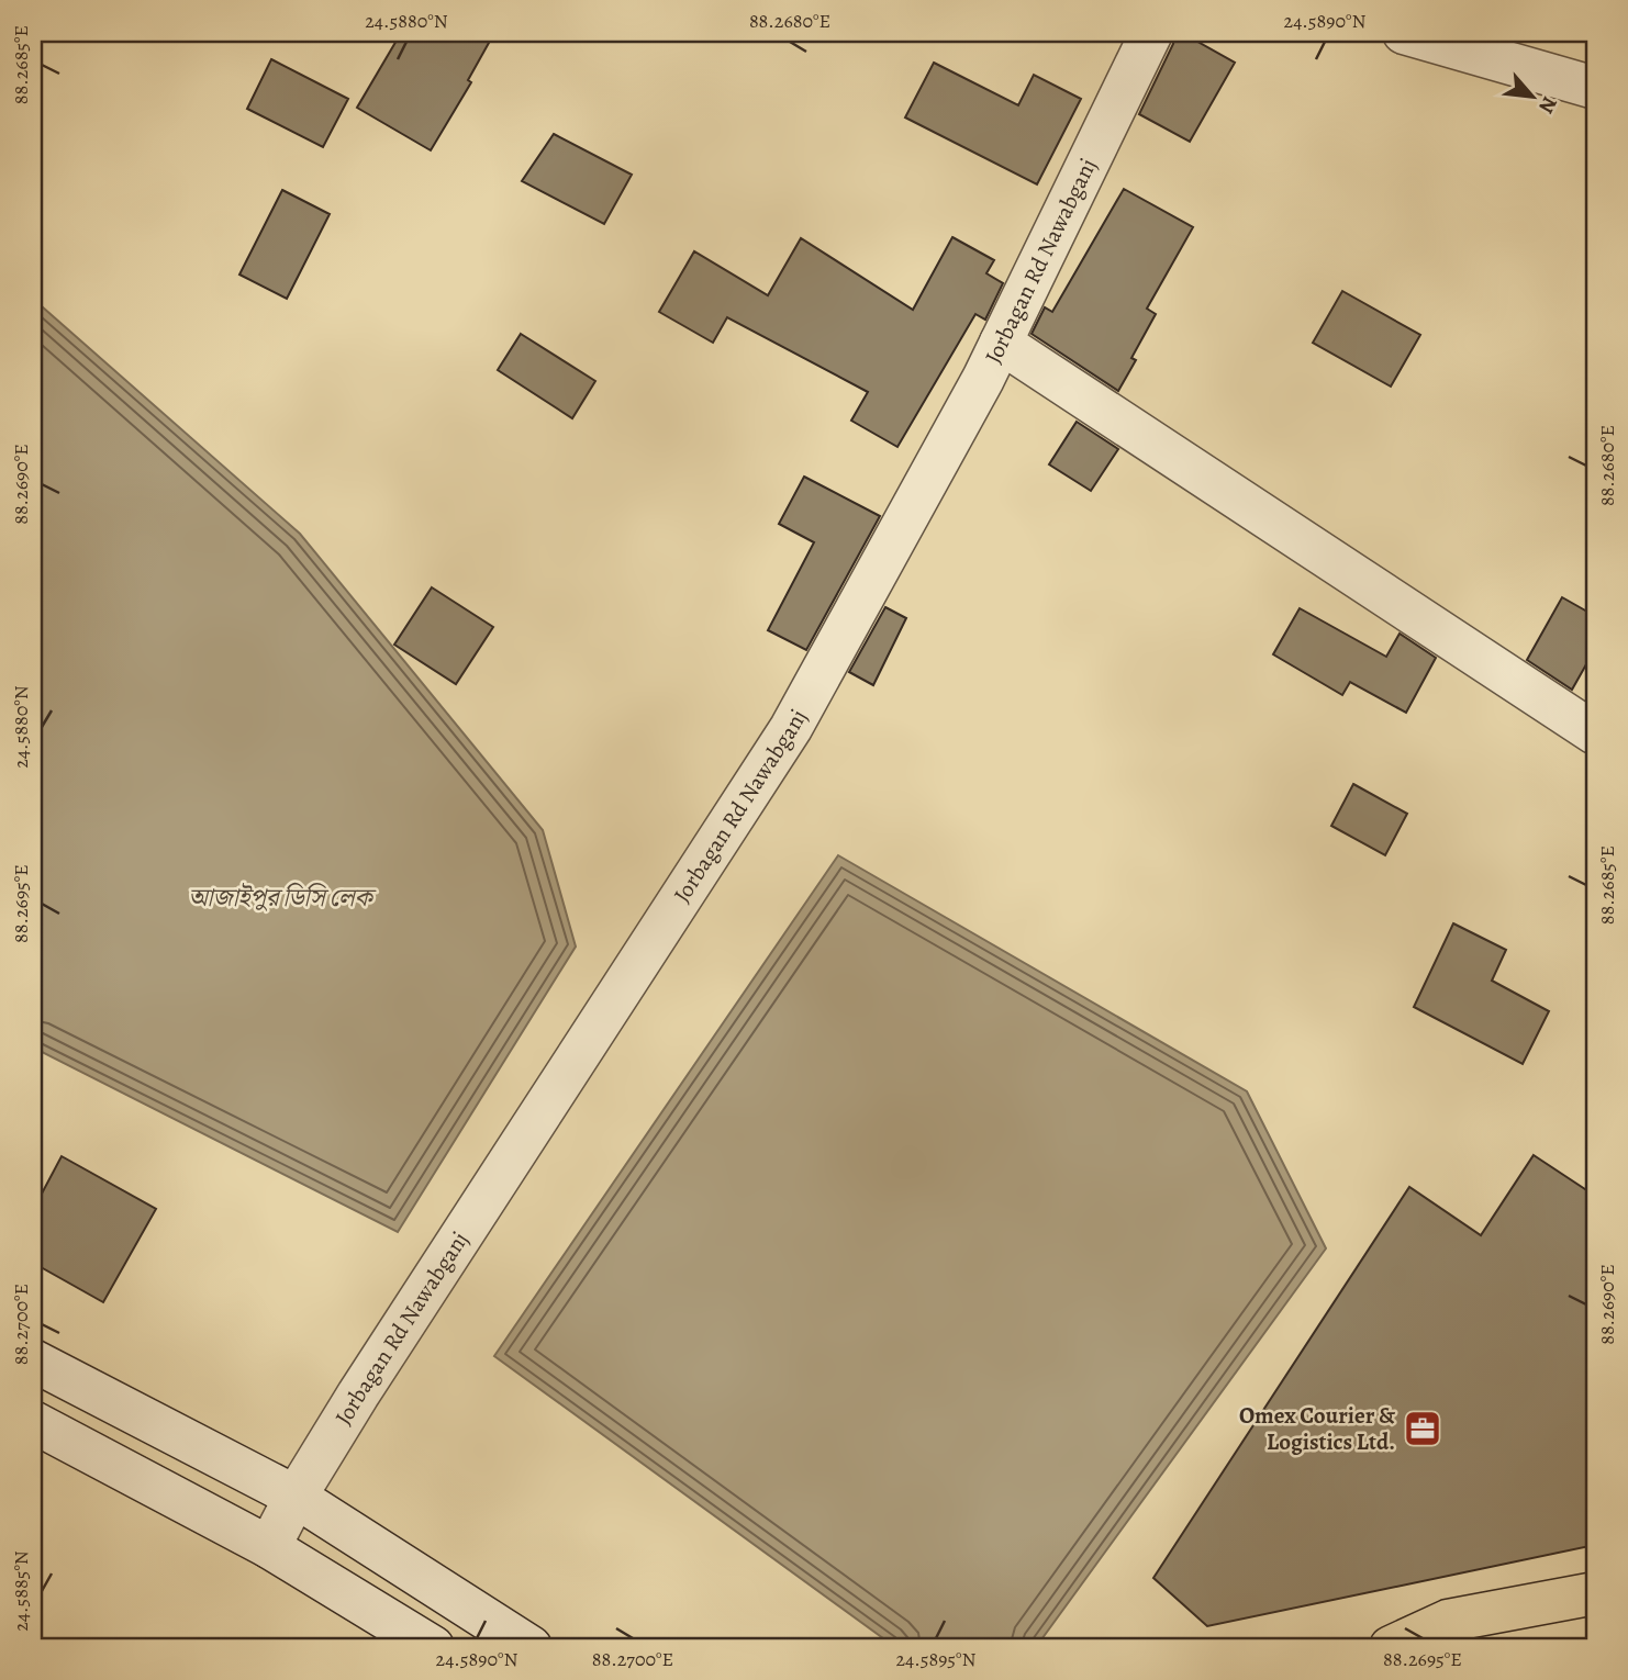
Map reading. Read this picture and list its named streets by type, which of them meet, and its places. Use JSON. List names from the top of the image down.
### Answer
{
  "streets": {
    "street": ["Jorbagan Rd Nawabganj"]
  },
  "water": ["আজাইপুর ডিসি লেক"],
  "places": {
    "office": ["Omex Courier & Logistics Ltd."]
  },
  "north": "bottom right",
  "coordinates": [
    "24.5880°N",
    "88.2680°E",
    "24.5890°N",
    "88.2685°E",
    "88.2690°E",
    "88.2695°E",
    "88.2700°E",
    "24.5885°N",
    "24.5895°N"
  ]
}
